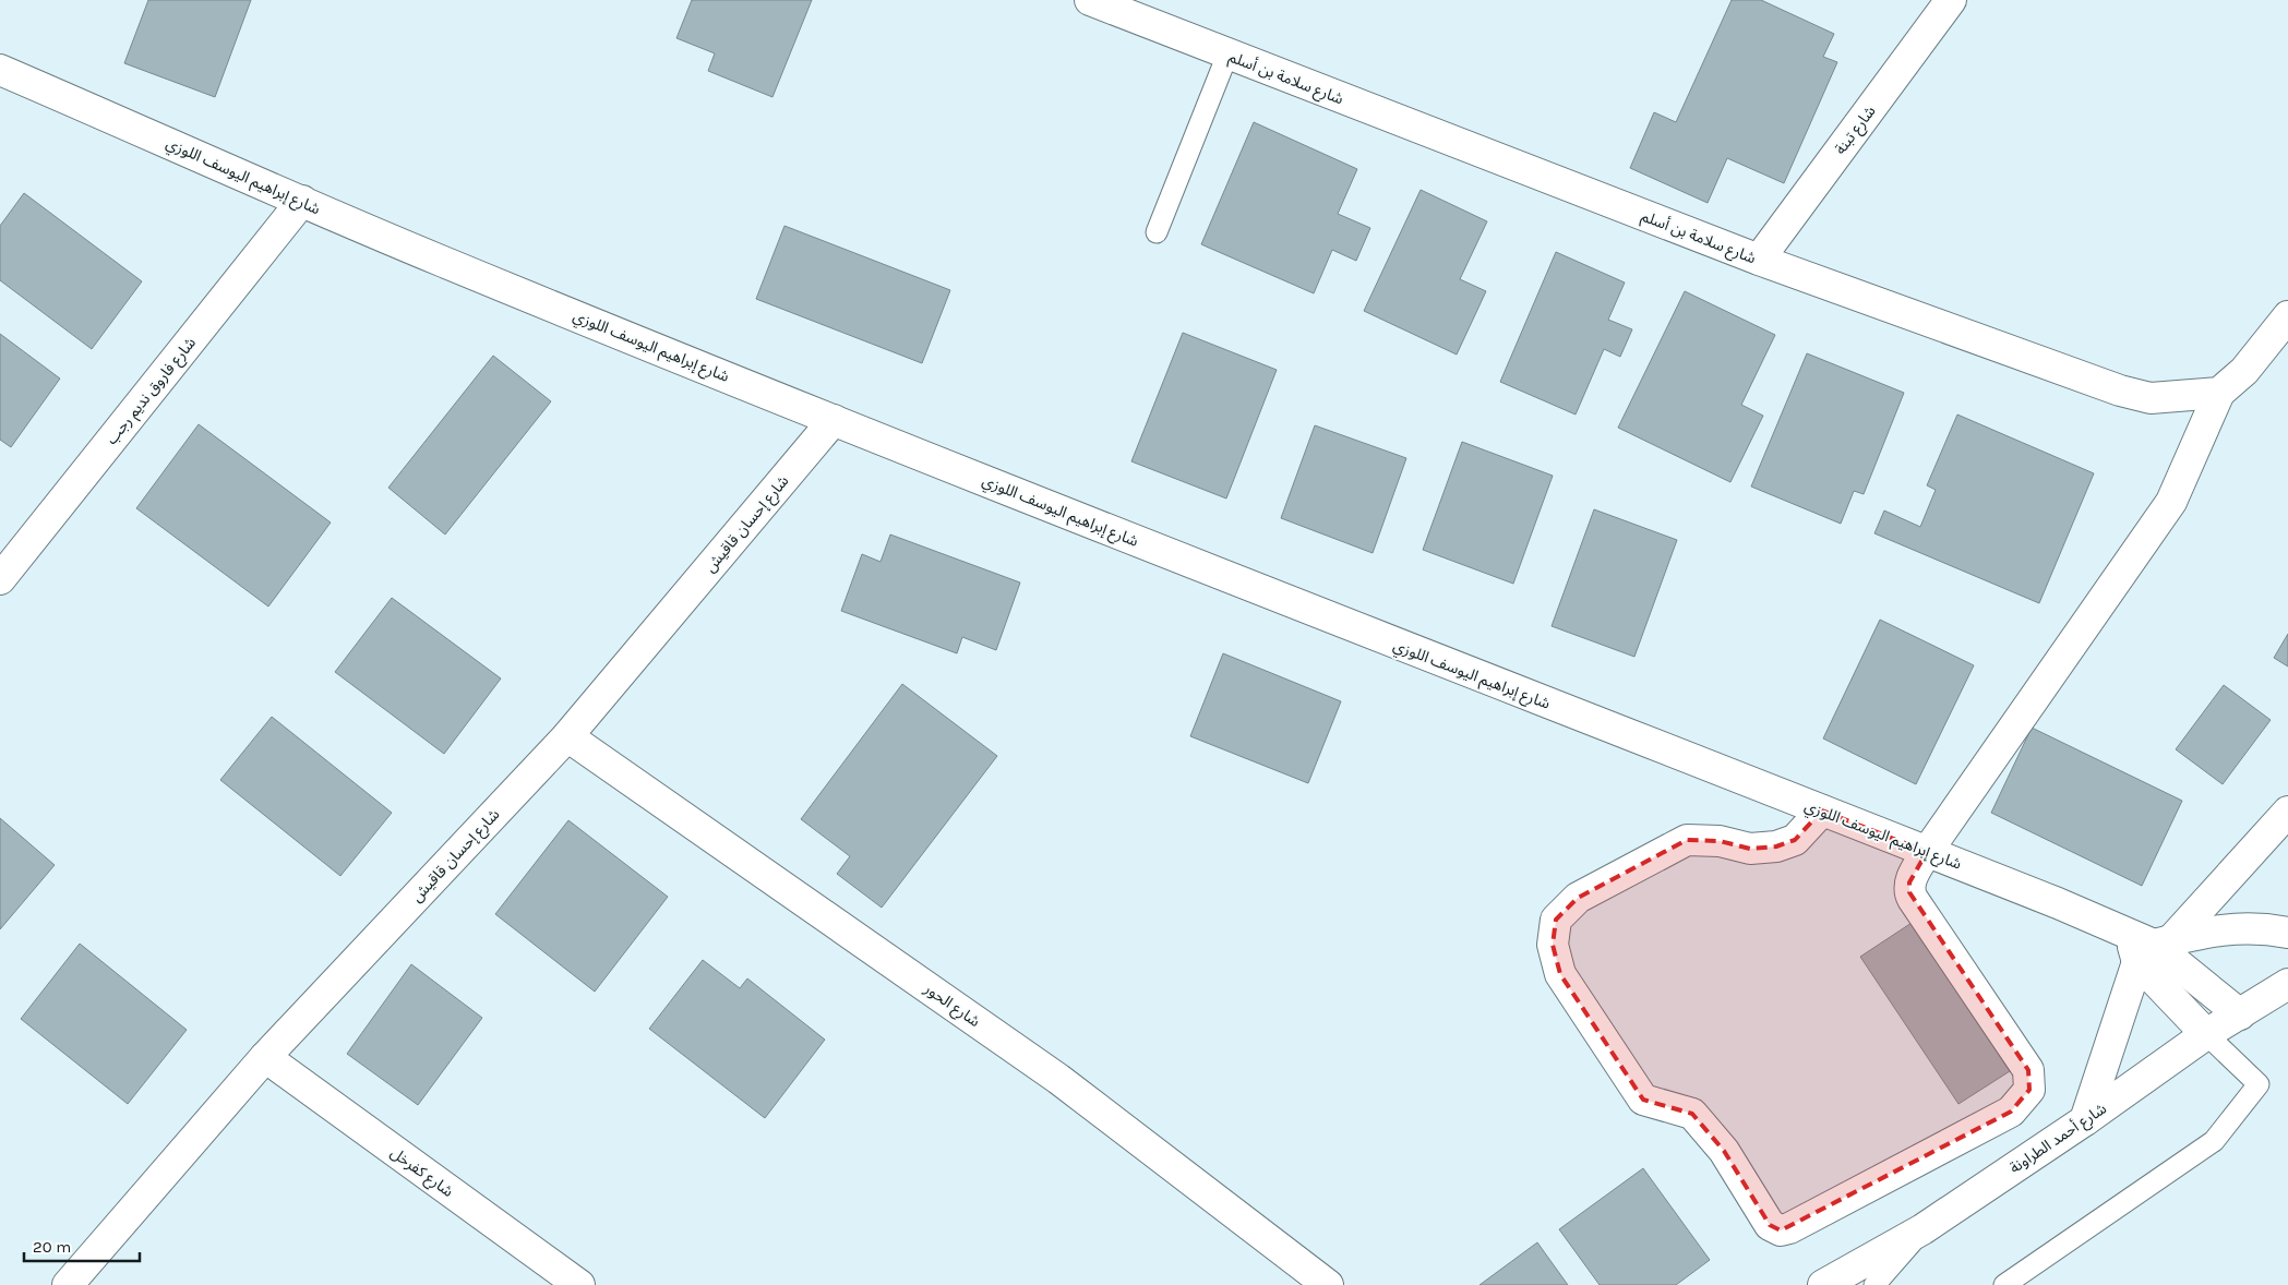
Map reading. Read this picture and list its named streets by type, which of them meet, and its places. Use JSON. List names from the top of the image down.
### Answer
{
  "streets": {
    "street": [
      "شارع سلامة بن أسلم",
      "شارع تبنة",
      "شارع إبراهيم اليوسف اللوزي",
      "شارع فاروق نديم رجب",
      "شارع إحسان قاقيش",
      "شارع الحور",
      "شارع أحمد الطراونة",
      "شارع كفرخل"
    ]
  },
  "crossings": [
    ["شارع سلامة بن أسلم", "شارع تبنة"],
    ["شارع إبراهيم اليوسف اللوزي", "شارع فاروق نديم رجب"],
    ["شارع إبراهيم اليوسف اللوزي", "شارع إحسان قاقيش"],
    ["شارع إبراهيم اليوسف اللوزي", "شارع أحمد الطراونة"],
    ["شارع إحسان قاقيش", "شارع الحور"],
    ["شارع إحسان قاقيش", "شارع كفرخل"]
  ],
  "scale_bar": "20 m"
}
